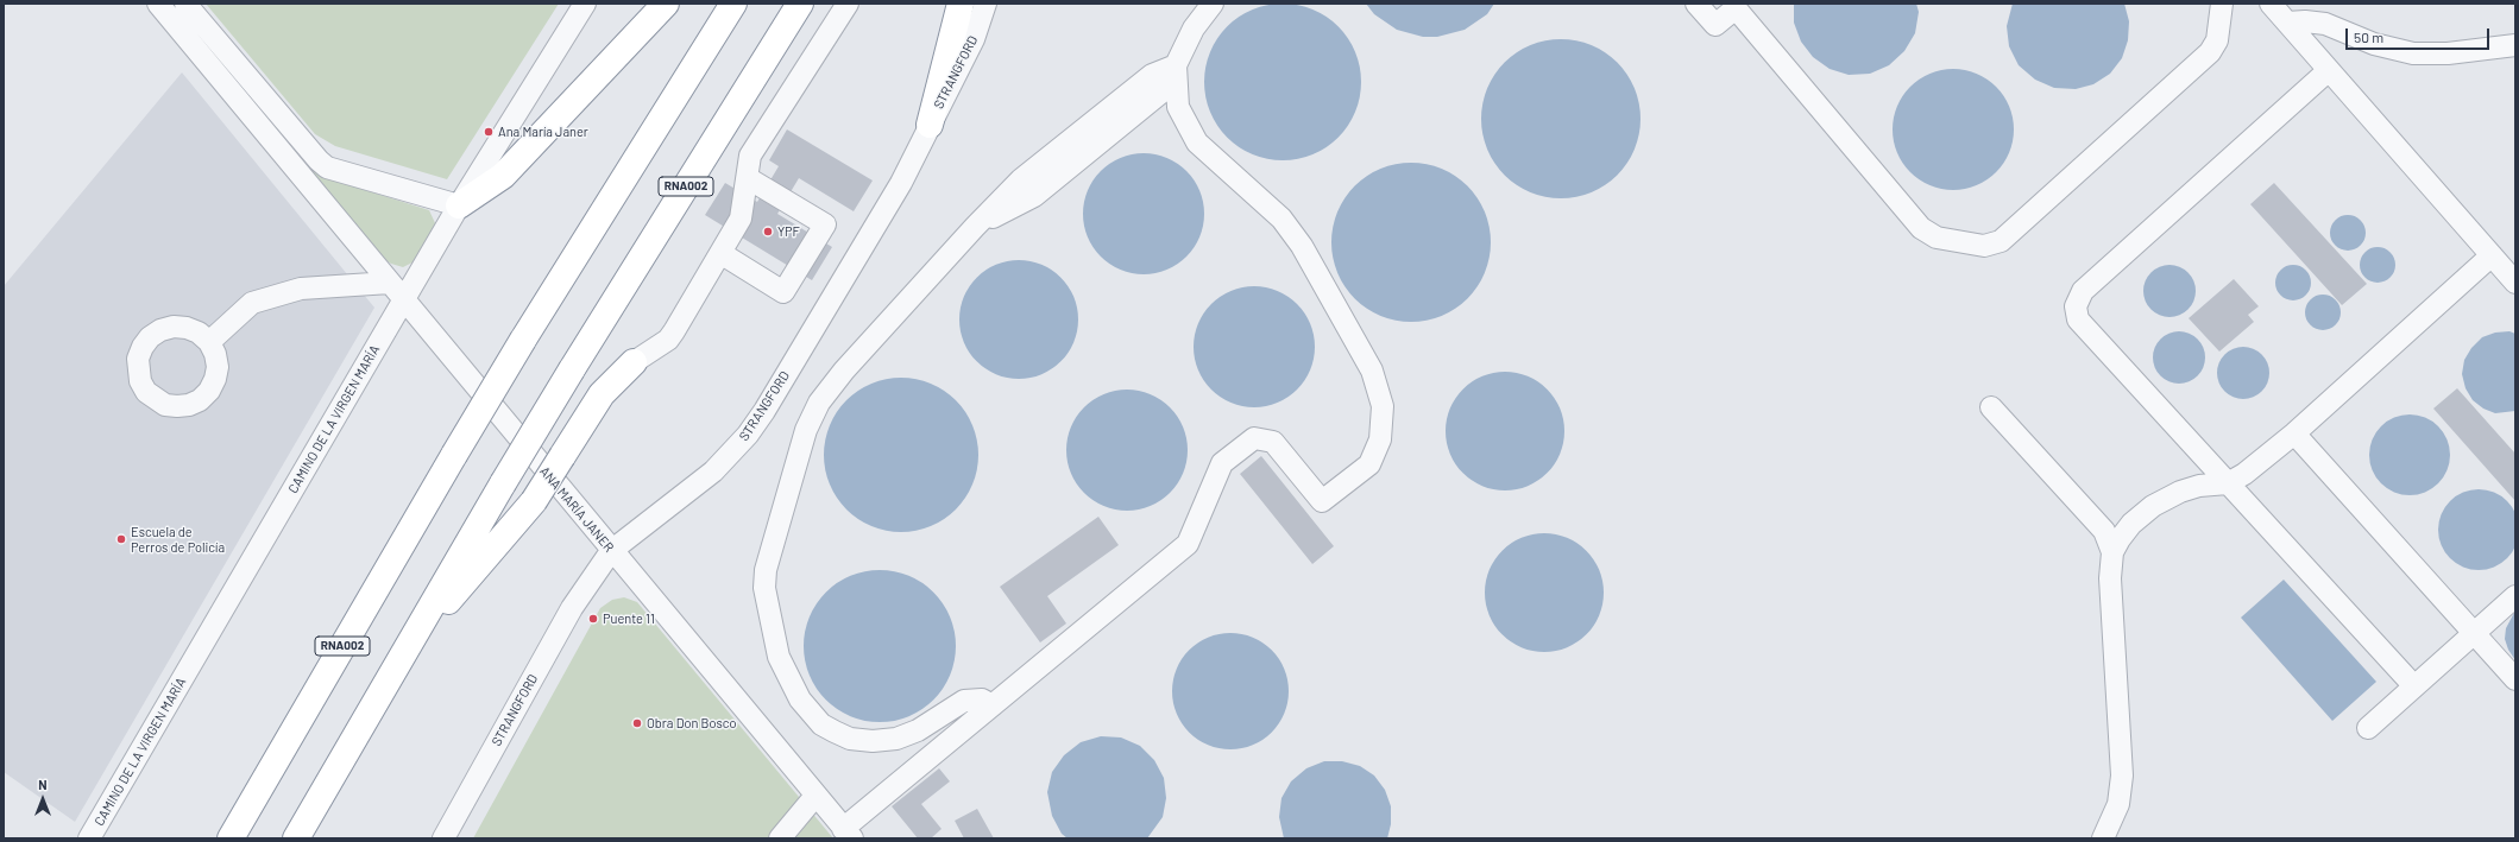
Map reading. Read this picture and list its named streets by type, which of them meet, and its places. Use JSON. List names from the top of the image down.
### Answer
{
  "streets": {
    "highway": ["RNA002"],
    "street": ["STRANGFORD", "CAMINO DE LA VIRGEN MARÍA", "ANA MARÍA JANER"]
  },
  "crossings": [
    ["STRANGFORD", "ANA MARÍA JANER"],
    ["CAMINO DE LA VIRGEN MARÍA", "ANA MARÍA JANER"]
  ],
  "places": [
    "Ana María Janer",
    "YPF",
    "Escuela de Perros de Policía",
    "Puente 11",
    "Obra Don Bosco"
  ],
  "scale_bar": "50 m",
  "north": "top"
}
